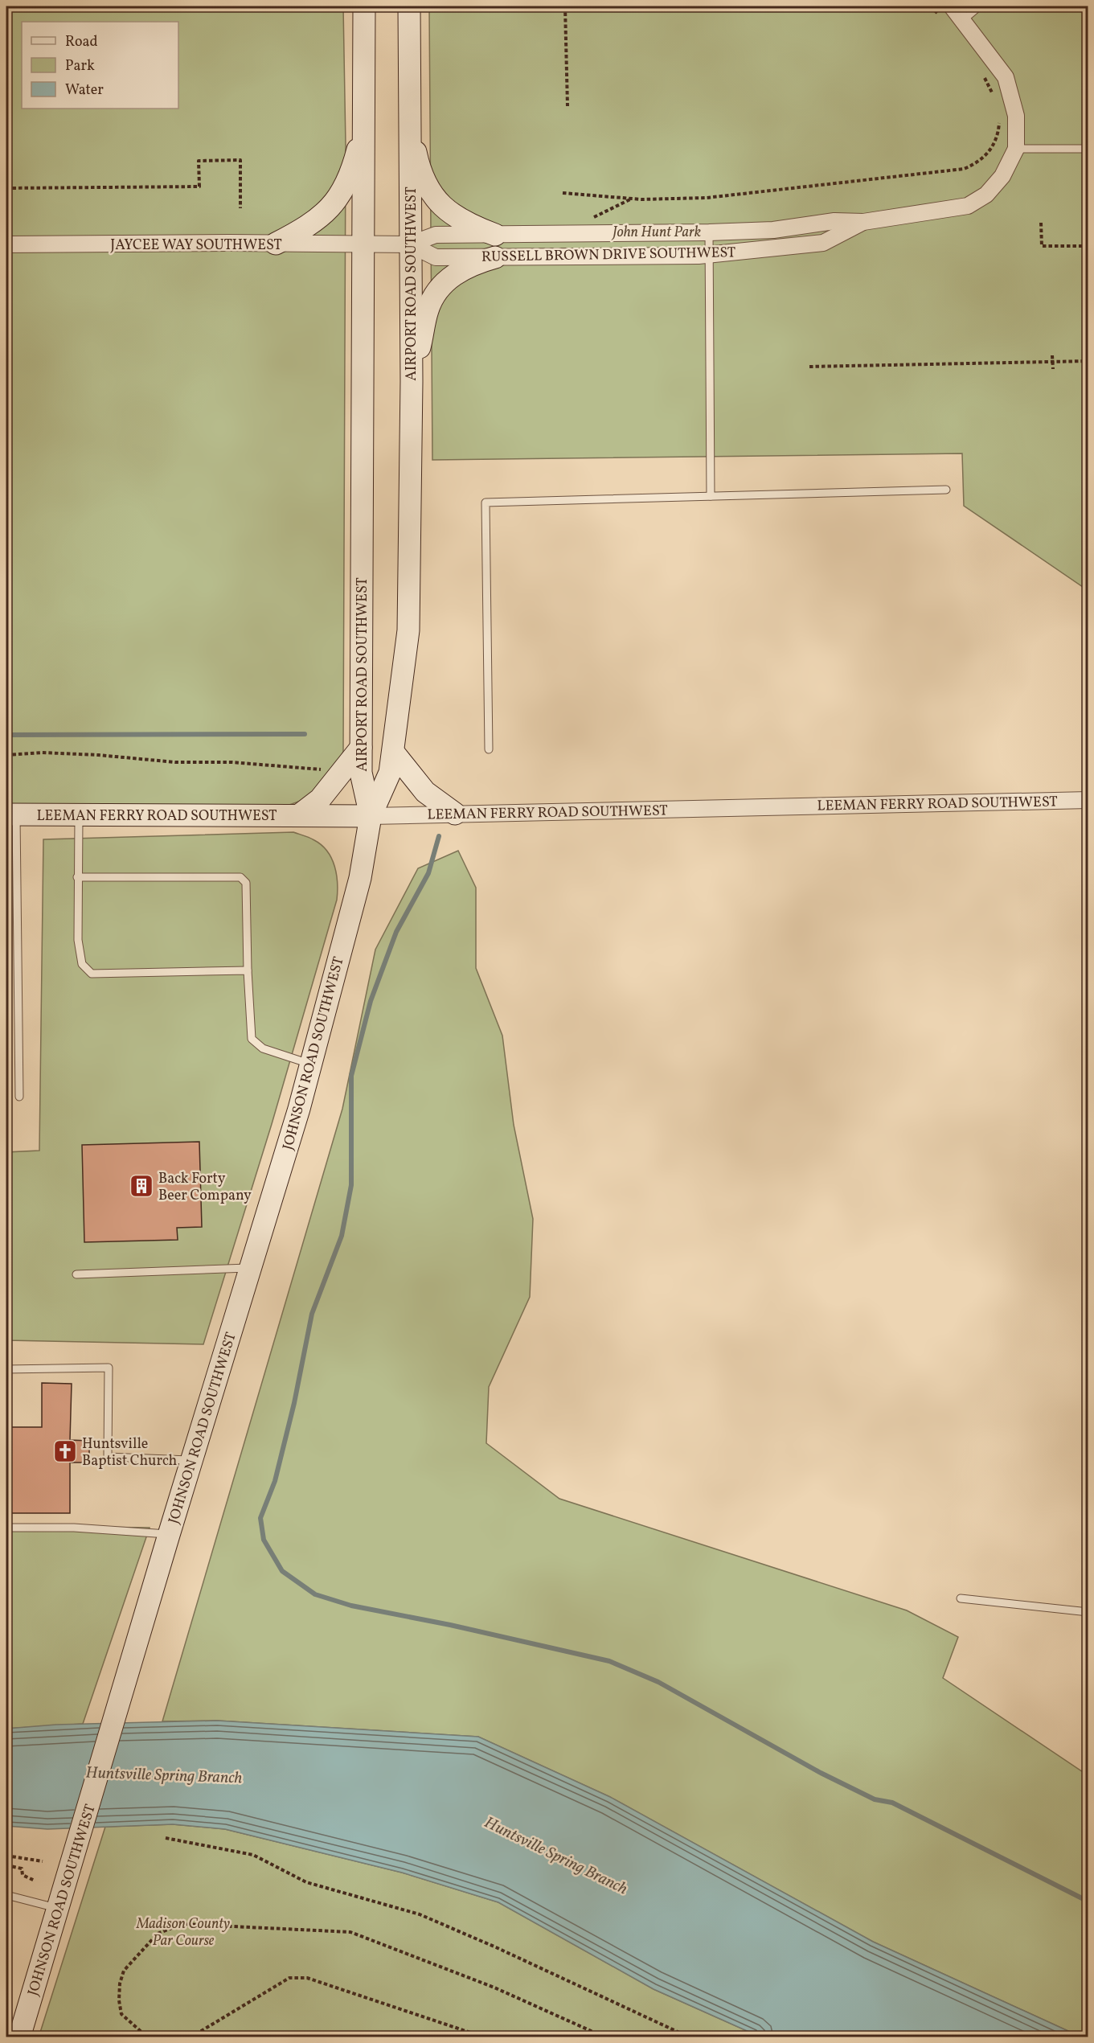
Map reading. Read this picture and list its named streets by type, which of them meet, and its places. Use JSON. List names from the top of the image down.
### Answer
{
  "streets": {
    "street": [
      "JAYCEE WAY SOUTHWEST",
      "RUSSELL BROWN DRIVE SOUTHWEST",
      "AIRPORT ROAD SOUTHWEST",
      "LEEMAN FERRY ROAD SOUTHWEST",
      "JOHNSON ROAD SOUTHWEST"
    ]
  },
  "crossings": [
    ["JAYCEE WAY SOUTHWEST", "RUSSELL BROWN DRIVE SOUTHWEST"],
    ["JAYCEE WAY SOUTHWEST", "AIRPORT ROAD SOUTHWEST"],
    ["RUSSELL BROWN DRIVE SOUTHWEST", "AIRPORT ROAD SOUTHWEST"],
    ["AIRPORT ROAD SOUTHWEST", "LEEMAN FERRY ROAD SOUTHWEST"],
    ["AIRPORT ROAD SOUTHWEST", "JOHNSON ROAD SOUTHWEST"],
    ["LEEMAN FERRY ROAD SOUTHWEST", "JOHNSON ROAD SOUTHWEST"]
  ],
  "water": ["Huntsville Spring Branch"],
  "parks": ["John Hunt Park", "Madison County Par Course"],
  "places": {
    "building": ["Back Forty Beer Company"],
    "church": ["Huntsville Baptist Church"]
  },
  "legend": ["Road", "Park", "Water"]
}
